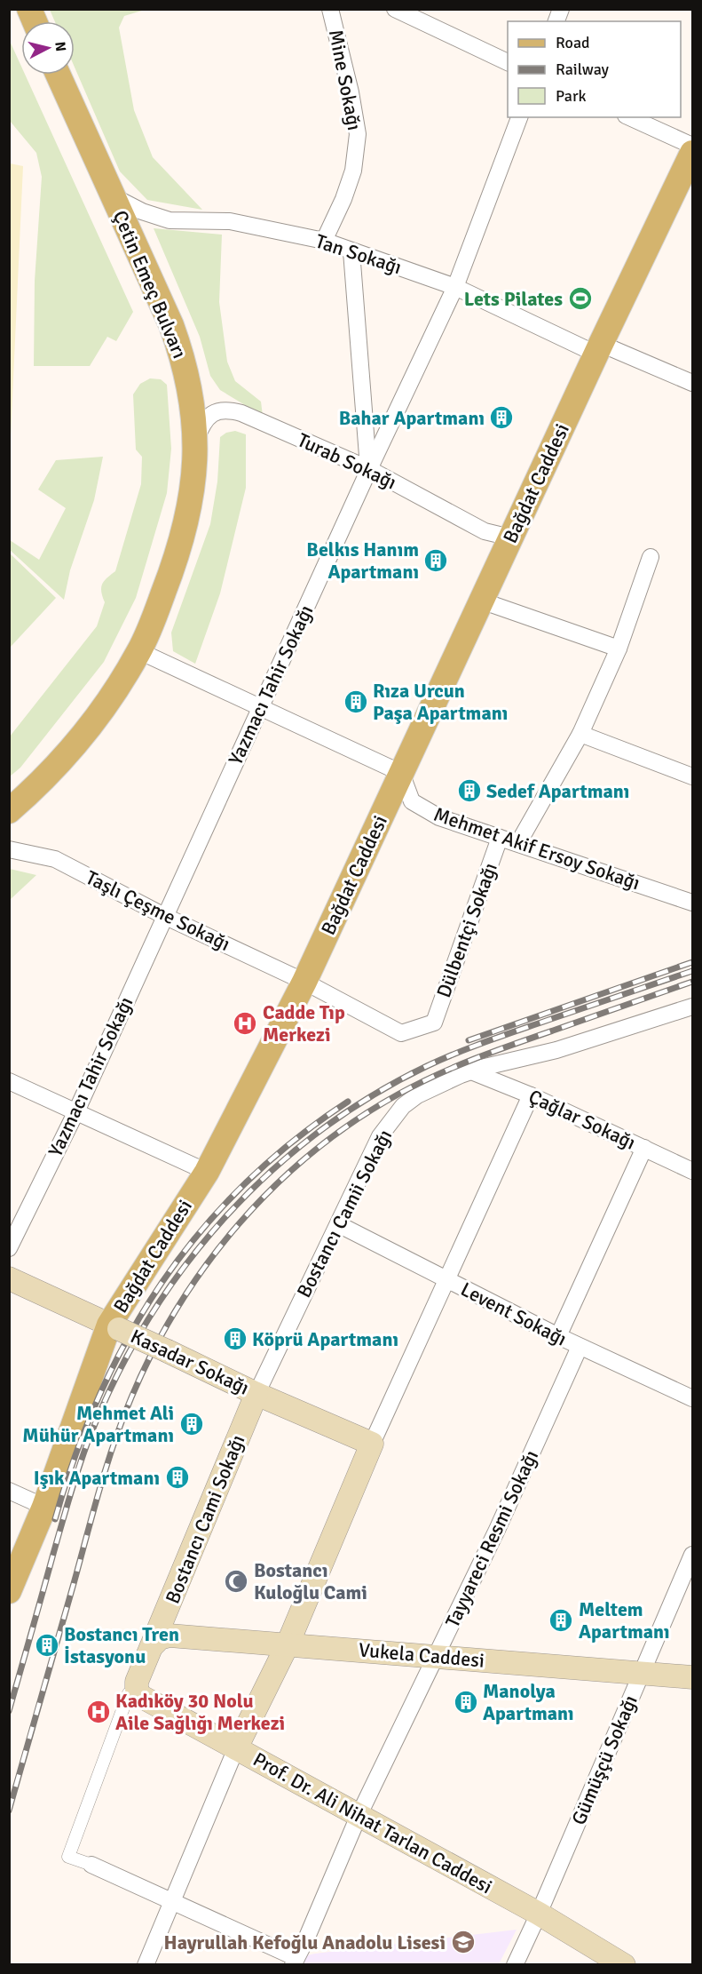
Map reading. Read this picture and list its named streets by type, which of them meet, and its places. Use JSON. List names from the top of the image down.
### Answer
{
  "streets": {
    "main road": [
      "Çetin Emeç Bulvarı",
      "Bağdat Caddesi",
      "Kasadar Sokağı",
      "Bostancı Cami Sokağı",
      "Vukela Caddesi",
      "Prof. Dr. Ali Nihat Tarlan Caddesi"
    ],
    "street": [
      "Mine Sokağı",
      "Tan Sokağı",
      "Turab Sokağı",
      "Yazmacı Tahir Sokağı",
      "Mehmet Akif Ersoy Sokağı",
      "Taşlı Çeşme Sokağı",
      "Dülbentçi Sokağı",
      "Çağlar Sokağı",
      "Bostancı Camii Sokağı",
      "Levent Sokağı",
      "Tayyareci Resmi Sokağı",
      "Gümüşçü Sokağı"
    ]
  },
  "crossings": [
    ["Mine Sokağı", "Tan Sokağı"],
    ["Tan Sokağı", "Çetin Emeç Bulvarı"],
    ["Tan Sokağı", "Bağdat Caddesi"],
    ["Tan Sokağı", "Yazmacı Tahir Sokağı"],
    ["Çetin Emeç Bulvarı", "Turab Sokağı"],
    ["Turab Sokağı", "Bağdat Caddesi"],
    ["Turab Sokağı", "Yazmacı Tahir Sokağı"],
    ["Bağdat Caddesi", "Mehmet Akif Ersoy Sokağı"],
    ["Bağdat Caddesi", "Taşlı Çeşme Sokağı"],
    ["Bağdat Caddesi", "Kasadar Sokağı"],
    ["Yazmacı Tahir Sokağı", "Taşlı Çeşme Sokağı"],
    ["Mehmet Akif Ersoy Sokağı", "Dülbentçi Sokağı"],
    ["Taşlı Çeşme Sokağı", "Dülbentçi Sokağı"],
    ["Çağlar Sokağı", "Bostancı Camii Sokağı"],
    ["Bostancı Camii Sokağı", "Levent Sokağı"],
    ["Bostancı Camii Sokağı", "Kasadar Sokağı"],
    ["Bostancı Camii Sokağı", "Bostancı Cami Sokağı"],
    ["Levent Sokağı", "Tayyareci Resmi Sokağı"],
    ["Kasadar Sokağı", "Bostancı Cami Sokağı"],
    ["Bostancı Cami Sokağı", "Vukela Caddesi"],
    ["Bostancı Cami Sokağı", "Prof. Dr. Ali Nihat Tarlan Caddesi"],
    ["Tayyareci Resmi Sokağı", "Vukela Caddesi"],
    ["Tayyareci Resmi Sokağı", "Prof. Dr. Ali Nihat Tarlan Caddesi"],
    ["Vukela Caddesi", "Gümüşçü Sokağı"],
    ["Vukela Caddesi", "Prof. Dr. Ali Nihat Tarlan Caddesi"],
    ["Gümüşçü Sokağı", "Prof. Dr. Ali Nihat Tarlan Caddesi"]
  ],
  "places": {
    "sports": ["Lets Pilates"],
    "building": [
      "Bahar Apartmanı",
      "Belkıs Hanım Apartmanı",
      "Rıza Urcun Paşa Apartmanı",
      "Sedef Apartmanı",
      "Köprü Apartmanı",
      "Mehmet Ali Mühür Apartmanı",
      "Işık Apartmanı",
      "Meltem Apartmanı",
      "Bostancı Tren İstasyonu",
      "Manolya Apartmanı"
    ],
    "hospital": ["Cadde Tıp Merkezi", "Kadıköy 30 Nolu Aile Sağlığı Merkezi"],
    "mosque": ["Bostancı Kuloğlu Cami"],
    "school or university": ["Hayrullah Kefoğlu Anadolu Lisesi"]
  },
  "legend": ["Road", "Railway", "Park"],
  "north": "right"
}
